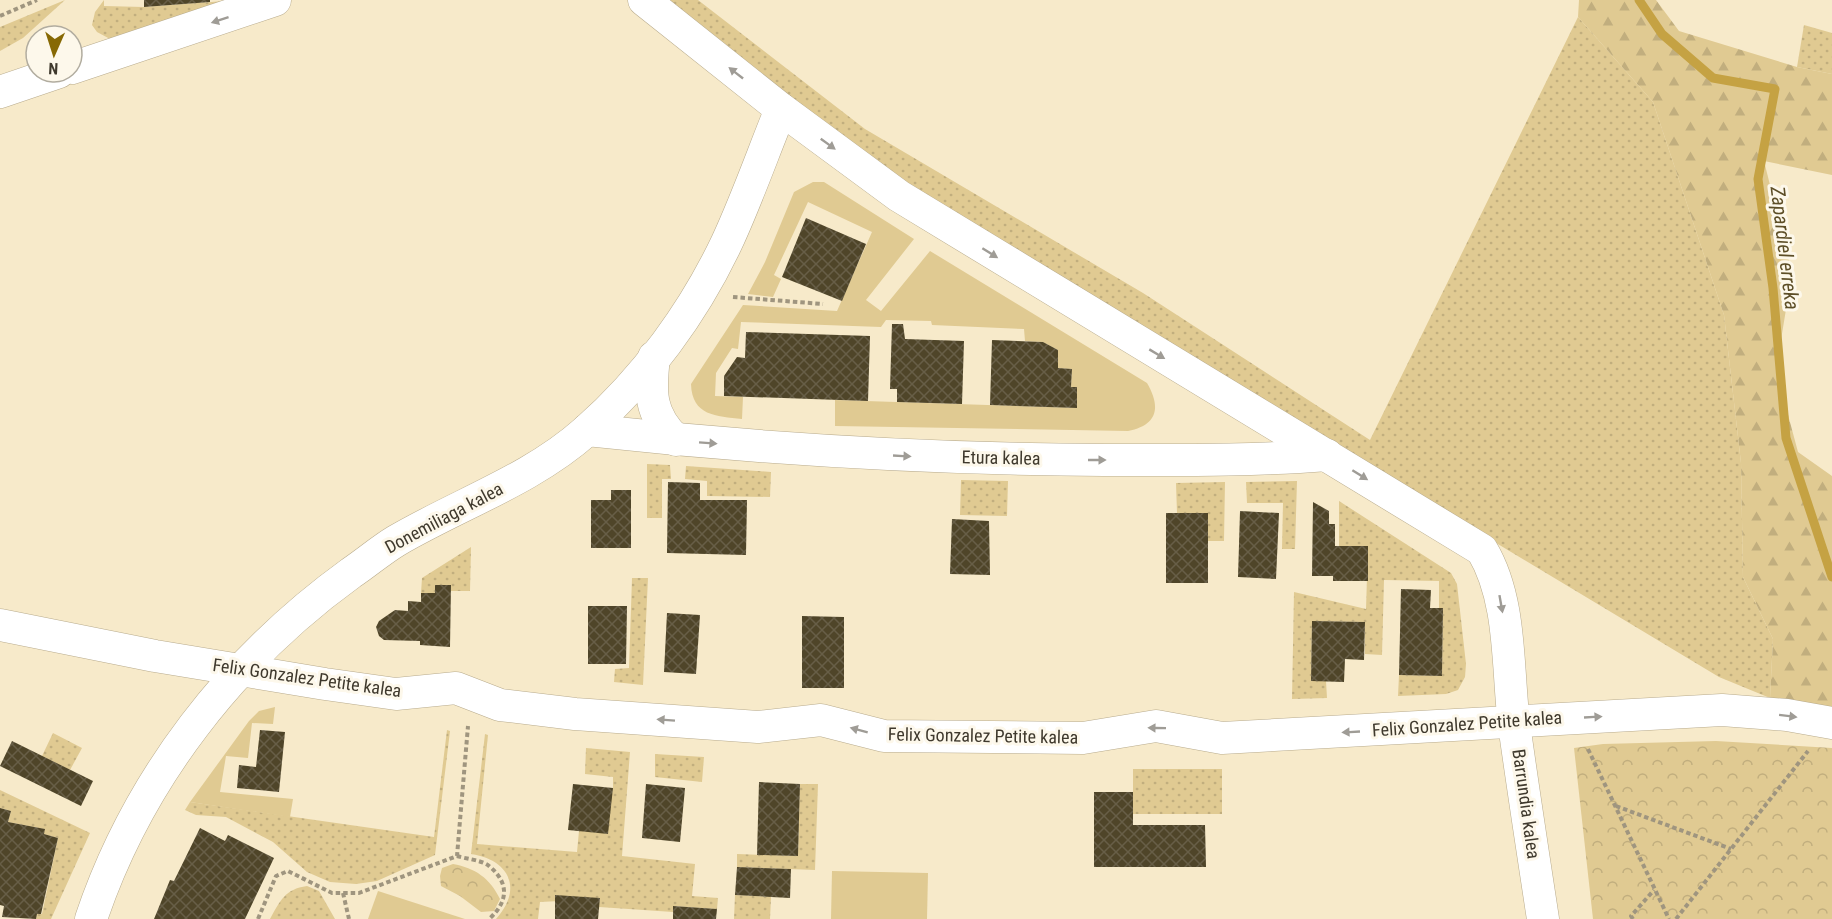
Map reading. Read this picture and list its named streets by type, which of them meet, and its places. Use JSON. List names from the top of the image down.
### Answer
{
  "streets": {
    "street": [
      "Etura kalea",
      "Donemiliaga kalea",
      "Felix Gonzalez Petite kalea",
      "Barrundia kalea"
    ]
  },
  "crossings": [
    ["Etura kalea", "Donemiliaga kalea"],
    ["Etura kalea", "Barrundia kalea"],
    ["Donemiliaga kalea", "Felix Gonzalez Petite kalea"],
    ["Felix Gonzalez Petite kalea", "Barrundia kalea"]
  ],
  "one_way": ["Etura kalea", "Barrundia kalea"],
  "water": ["Zapardiel erreka"],
  "north": "bottom"
}
